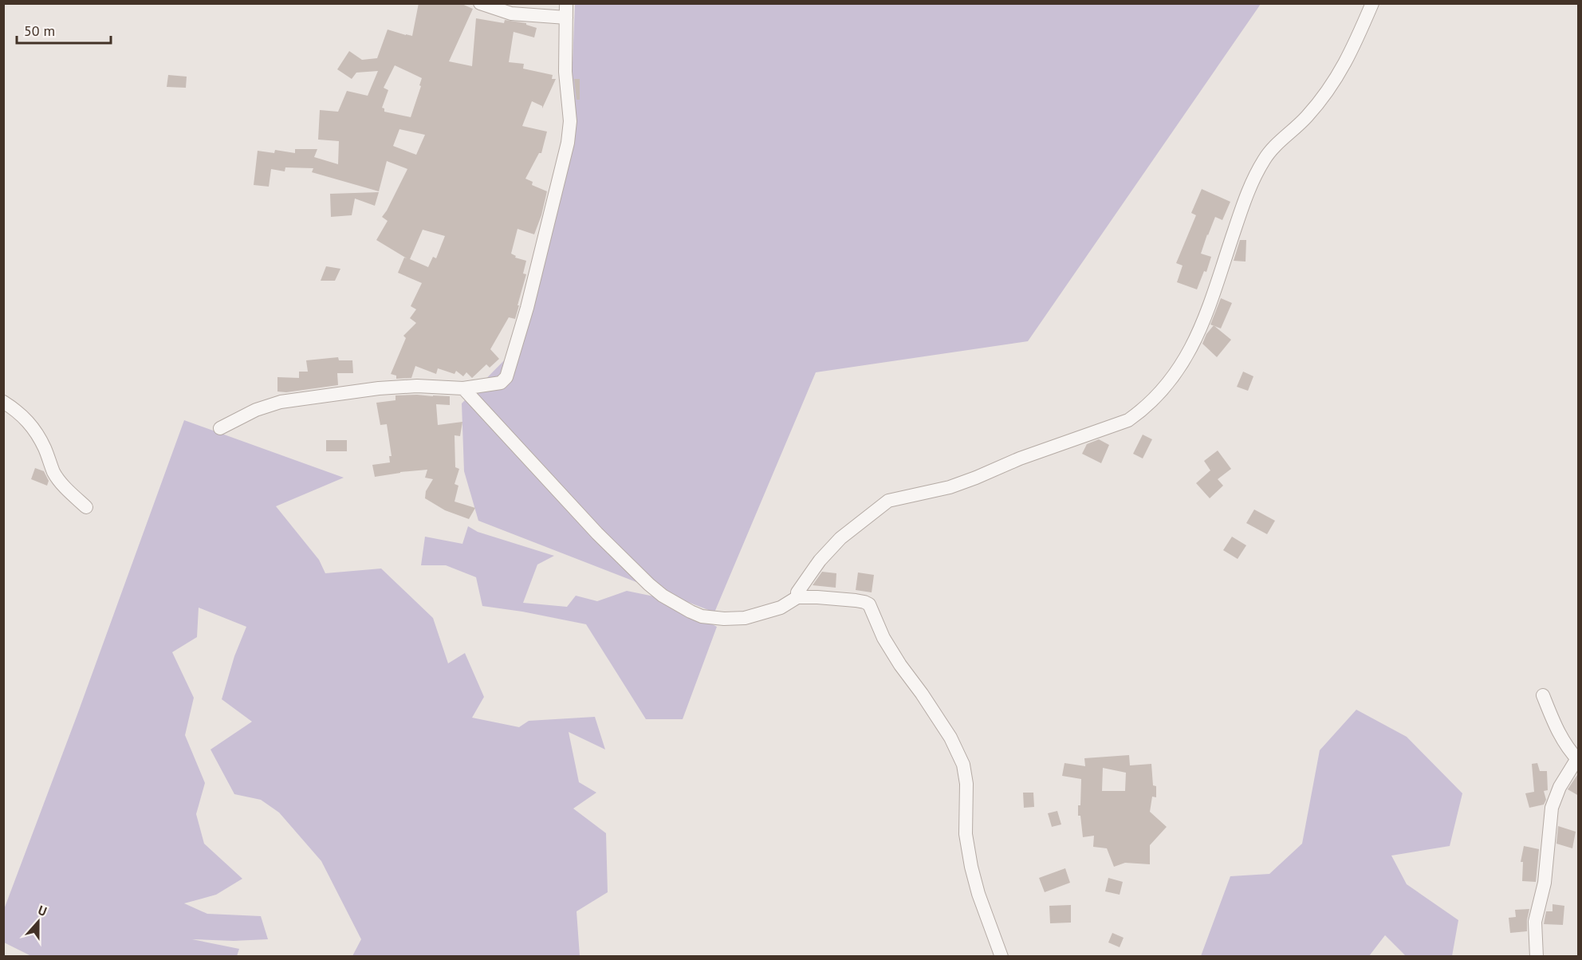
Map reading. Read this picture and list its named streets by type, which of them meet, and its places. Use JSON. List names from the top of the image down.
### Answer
{
  "scale_bar": "50 m",
  "north": "top"
}
